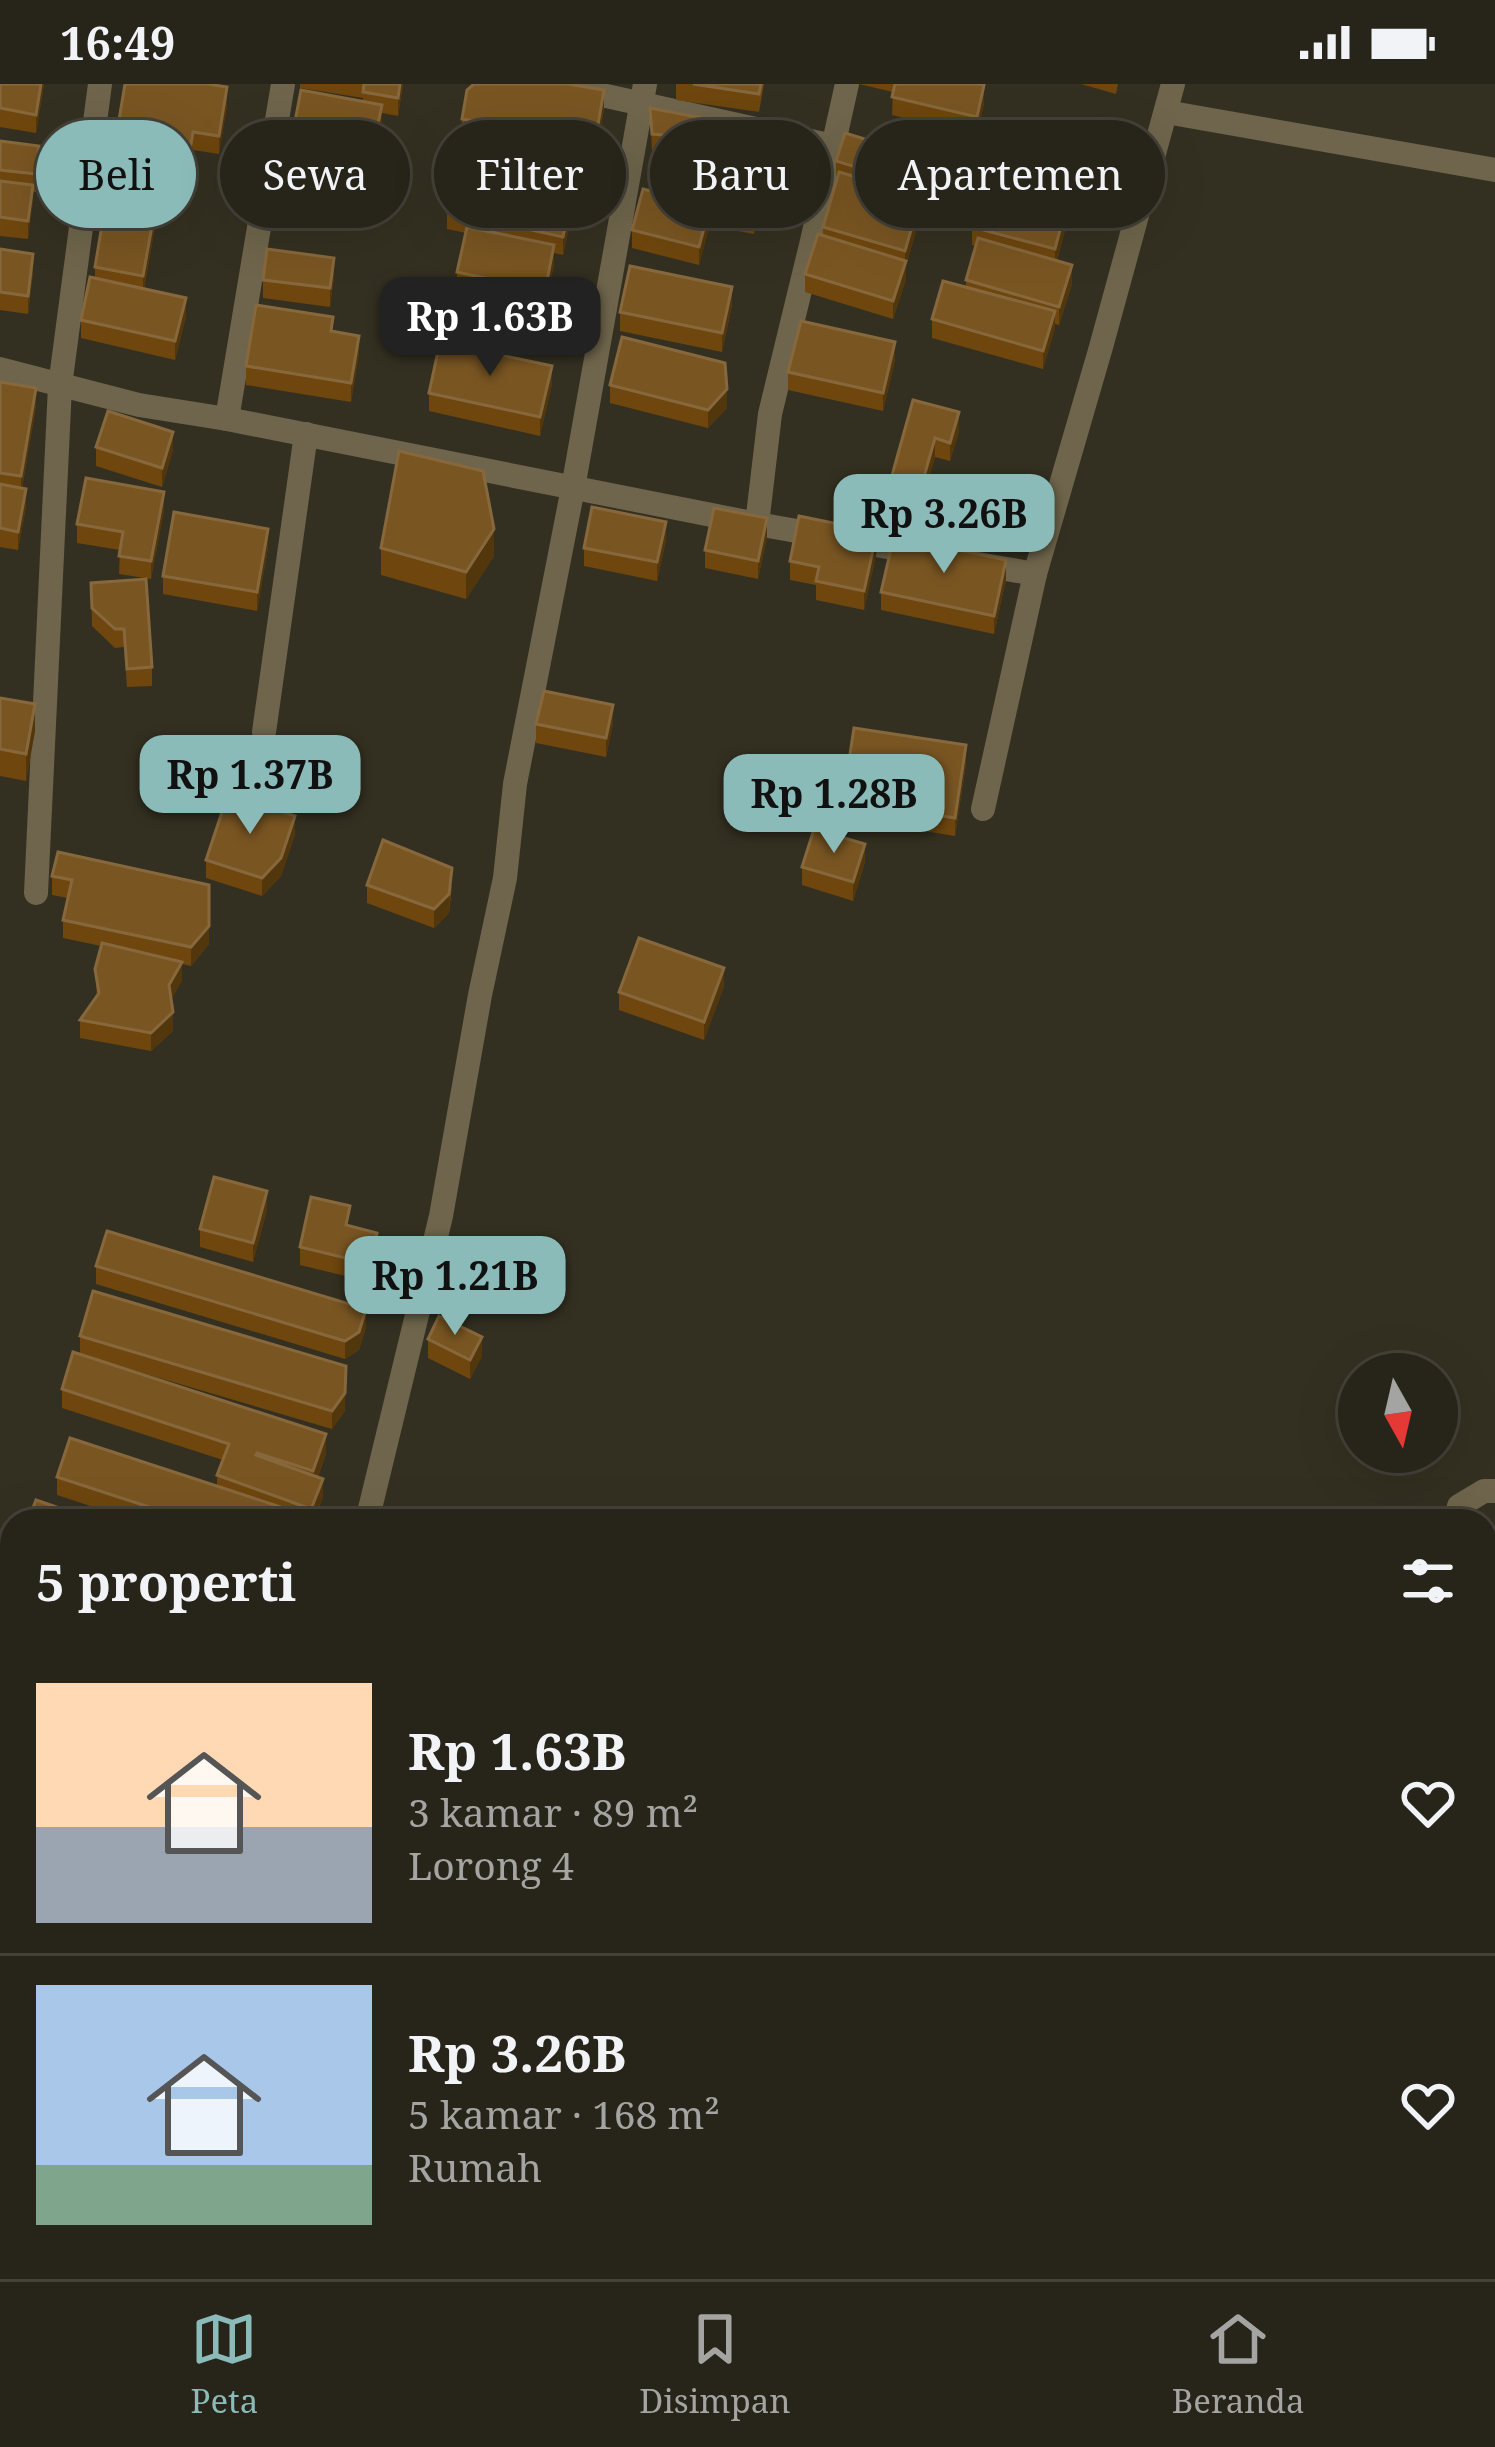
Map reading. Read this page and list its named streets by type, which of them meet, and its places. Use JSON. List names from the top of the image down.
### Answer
{
  "north": "bottom",
  "page": {
    "status": "16:49",
    "chip": [
      "Beli",
      "Sewa",
      "Filter",
      "Baru",
      "Apartemen"
    ],
    "price": [
      "Rp 1.63B",
      "Rp 3.26B",
      "Rp 1.37B",
      "Rp 1.28B",
      "Rp 1.21B"
    ],
    "heading": "5 properti",
    "list": [
      {
        "name": "Rp 1.63B",
        "note": "3 kamar · 89 m² · Lorong 4"
      },
      {
        "name": "Rp 3.26B",
        "note": "5 kamar · 168 m² · Rumah"
      }
    ],
    "tabs": ["Peta", "Disimpan", "Beranda"]
  }
}
